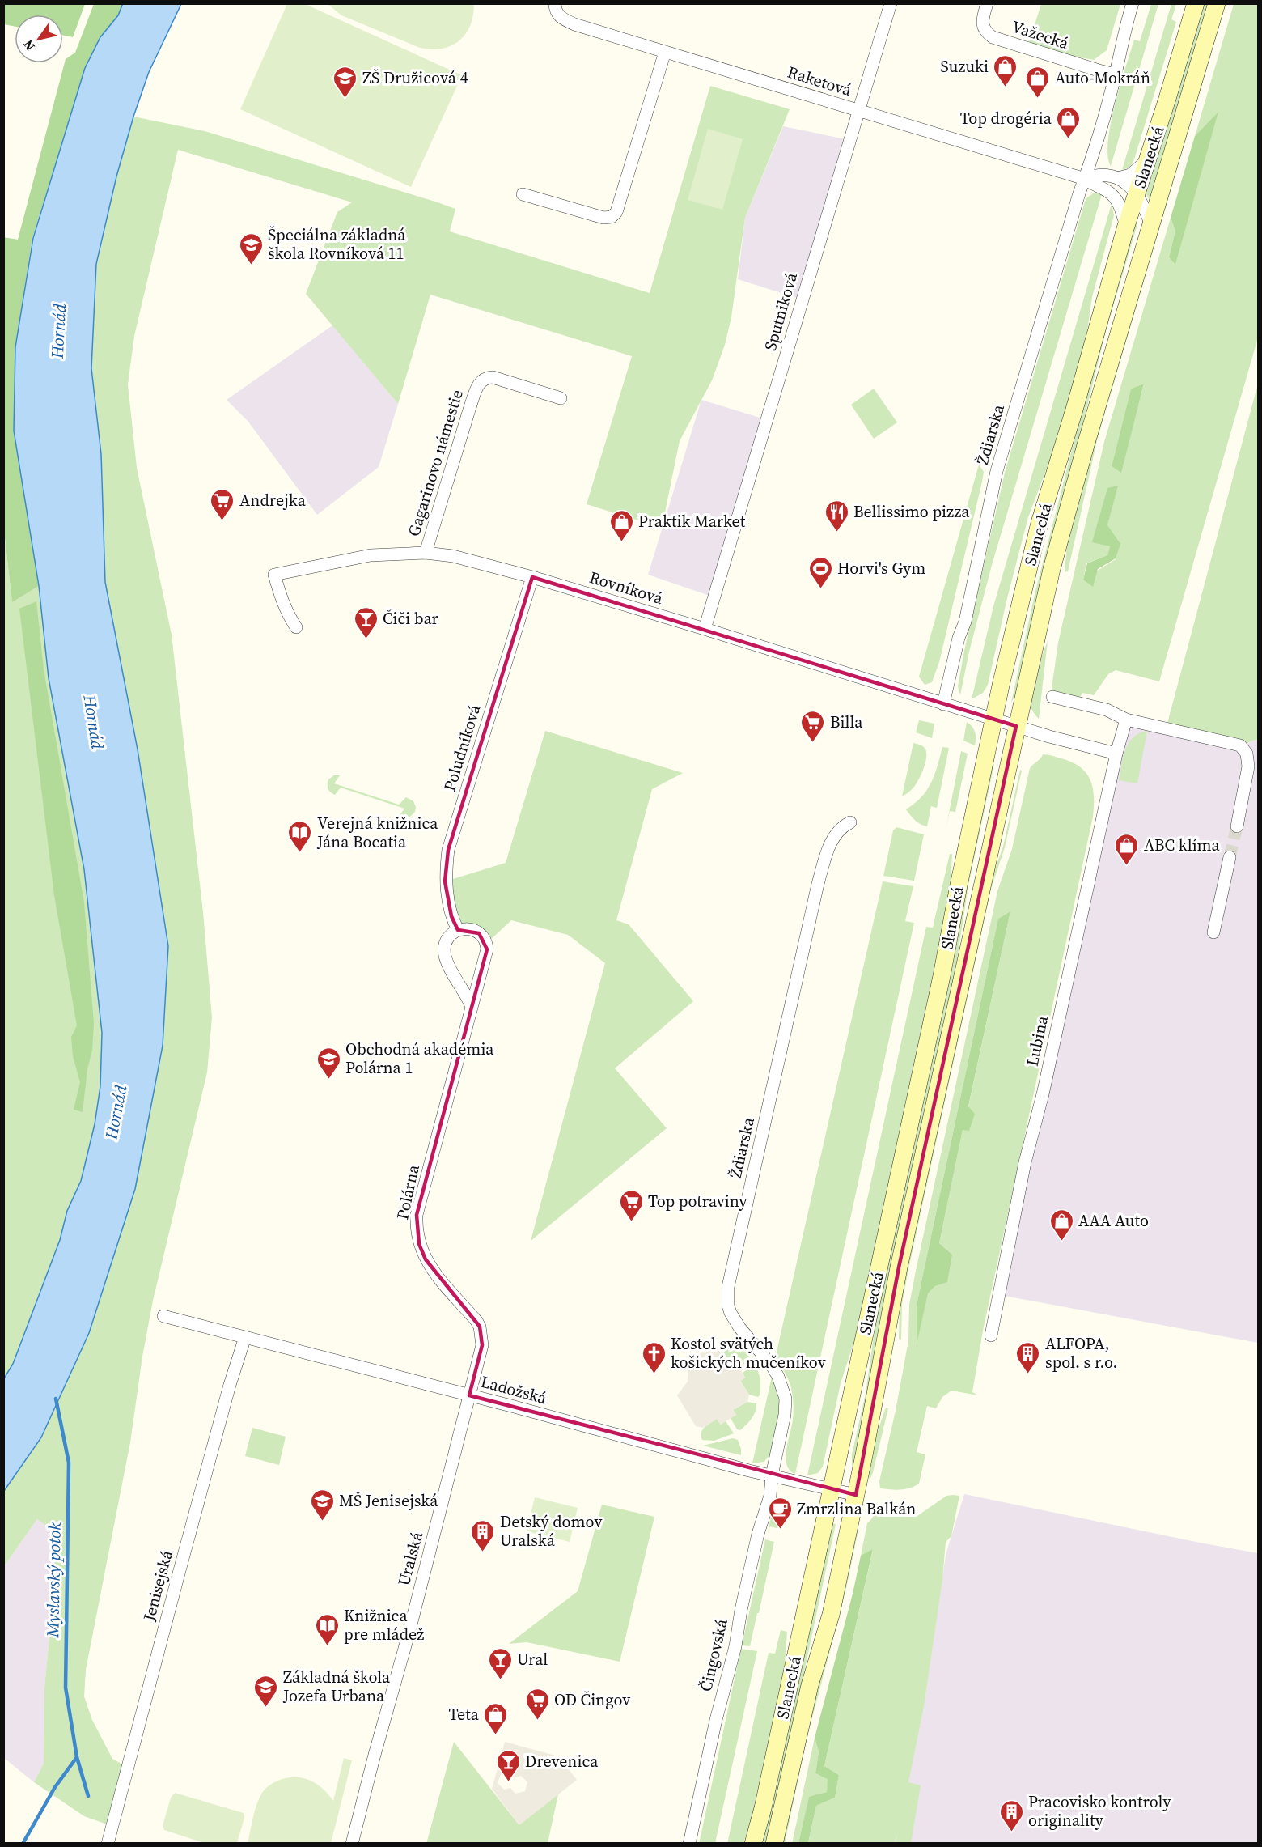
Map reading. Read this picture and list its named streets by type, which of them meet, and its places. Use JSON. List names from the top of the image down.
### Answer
{
  "streets": {
    "main road": ["Slanecká"],
    "street": [
      "Važecká",
      "Raketová",
      "Sputniková",
      "Ždiarska",
      "Gagarinovo námestie",
      "Rovníková",
      "Poludníková",
      "Lubina",
      "Polárna",
      "Ladožská",
      "Uralská",
      "Jenisejská",
      "Čingovská"
    ]
  },
  "crossings": [
    ["Raketová", "Slanecká"],
    ["Raketová", "Sputniková"],
    ["Raketová", "Ždiarska"],
    ["Slanecká", "Rovníková"],
    ["Slanecká", "Ladožská"],
    ["Sputniková", "Rovníková"],
    ["Ždiarska", "Rovníková"],
    ["Ždiarska", "Ladožská"],
    ["Ždiarska", "Čingovská"],
    ["Gagarinovo námestie", "Rovníková"],
    ["Rovníková", "Poludníková"],
    ["Poludníková", "Polárna"],
    ["Polárna", "Ladožská"],
    ["Polárna", "Uralská"],
    ["Ladožská", "Uralská"],
    ["Ladožská", "Jenisejská"],
    ["Ladožská", "Čingovská"]
  ],
  "water": ["Hornád", "Myslavský potok"],
  "places": {
    "shop": [
      "Suzuki",
      "Auto-Mokráň",
      "Top drogéria",
      "Praktik Market",
      "ABC klíma",
      "AAA Auto",
      "Teta"
    ],
    "school or university": [
      "ZŠ Družicová 4",
      "Špeciálna základná škola Rovníková 11",
      "Obchodná akadémia Polárna 1",
      "MŠ Jenisejská",
      "Základná škola Jozefa Urbana"
    ],
    "supermarket": [
      "Andrejka",
      "Billa",
      "Top potraviny",
      "OD Čingov"
    ],
    "restaurant": ["Bellissimo pizza"],
    "sports": ["Horvi's Gym"],
    "bar": ["Čiči bar", "Ural", "Drevenica"],
    "library": ["Verejná knižnica Jána Bocatia", "Knižnica pre mládež"],
    "church": ["Kostol svätých košických mučeníkov"],
    "building": ["ALFOPA, spol. s r.o.", "Detský domov Uralská", "Pracovisko kontroly originality"],
    "cafe": ["Zmrzlina Balkán"]
  },
  "north": "bottom left"
}
